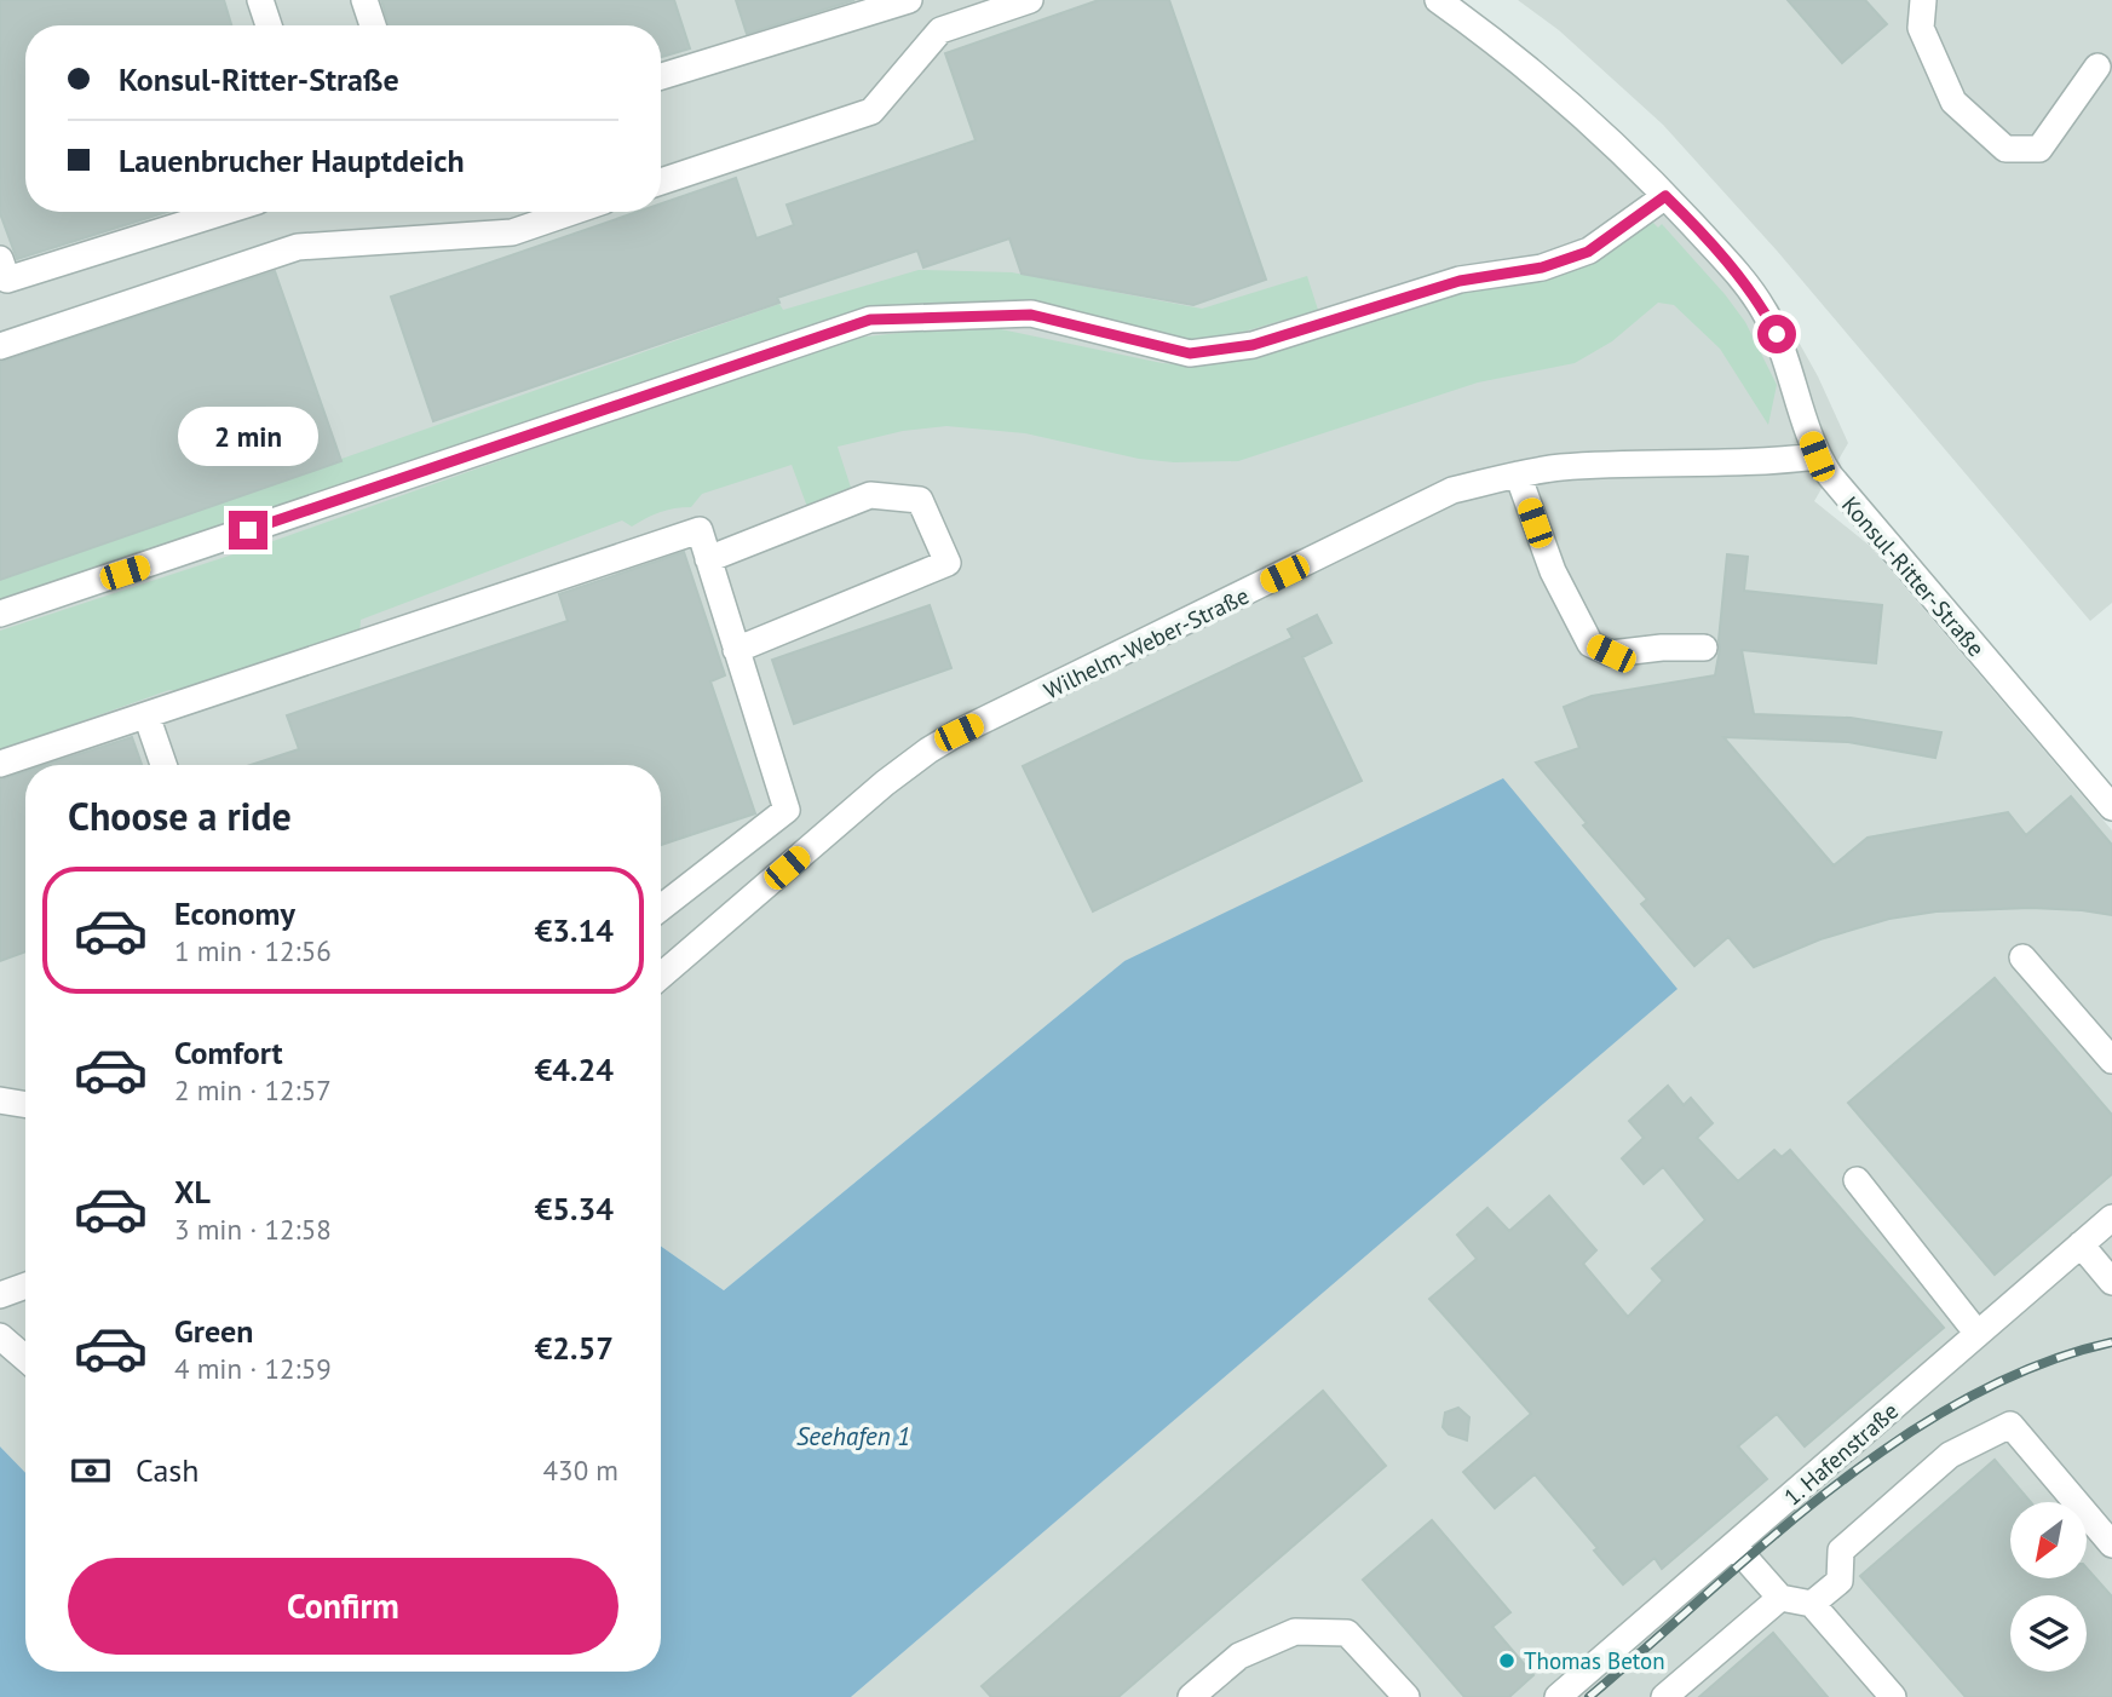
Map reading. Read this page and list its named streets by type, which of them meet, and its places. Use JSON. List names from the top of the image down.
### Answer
{
  "streets": {
    "street": ["Konsul-Ritter-Straße", "Wilhelm-Weber-Straße", "1. Hafenstraße"]
  },
  "crossings": [
    ["Konsul-Ritter-Straße", "Wilhelm-Weber-Straße"]
  ],
  "water": ["Seehafen 1"],
  "places": ["Thomas Beton"],
  "north": "bottom left",
  "page": {
    "banner": ["Konsul-Ritter-Straße", "Lauenbrucher Hauptdeich"],
    "bubble": "2 min",
    "heading": "Choose a ride",
    "list": [
      {
        "name": "Economy",
        "note": "1 min · 12:56",
        "value": "€3.14"
      },
      {
        "name": "Comfort",
        "note": "2 min · 12:57",
        "value": "€4.24"
      },
      {
        "name": "XL",
        "note": "3 min · 12:58",
        "value": "€5.34"
      },
      {
        "name": "Green",
        "note": "4 min · 12:59",
        "value": "€2.57"
      }
    ],
    "pay": ["Cash", "430 m"],
    "buttons": "Confirm"
  }
}
